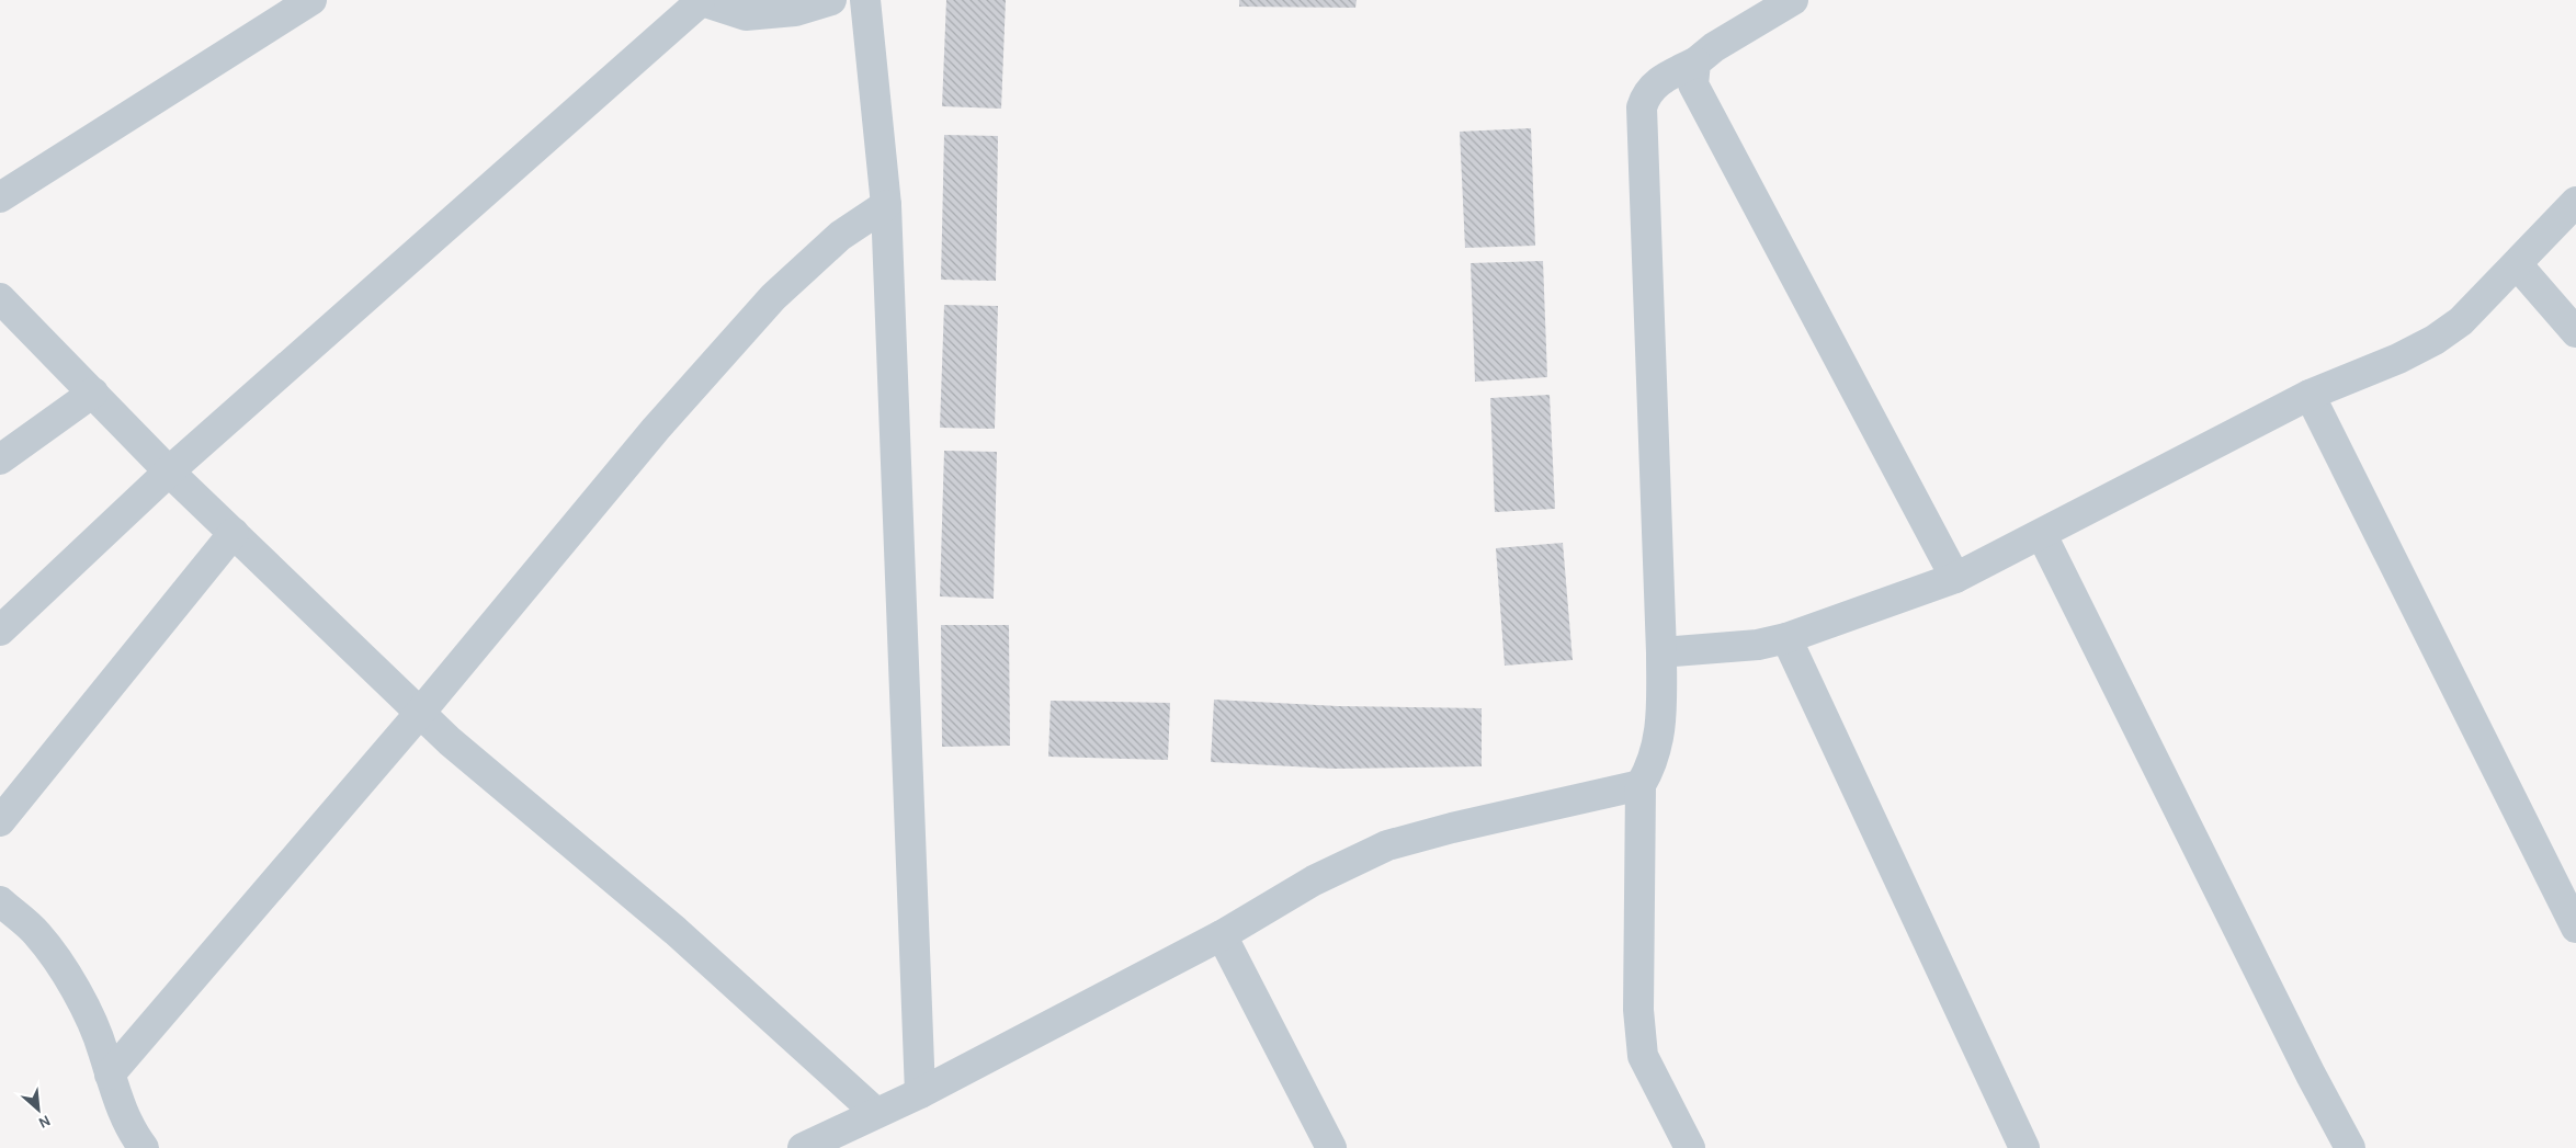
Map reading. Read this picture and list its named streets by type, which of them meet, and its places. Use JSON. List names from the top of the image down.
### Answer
{
  "north": "bottom right"
}
